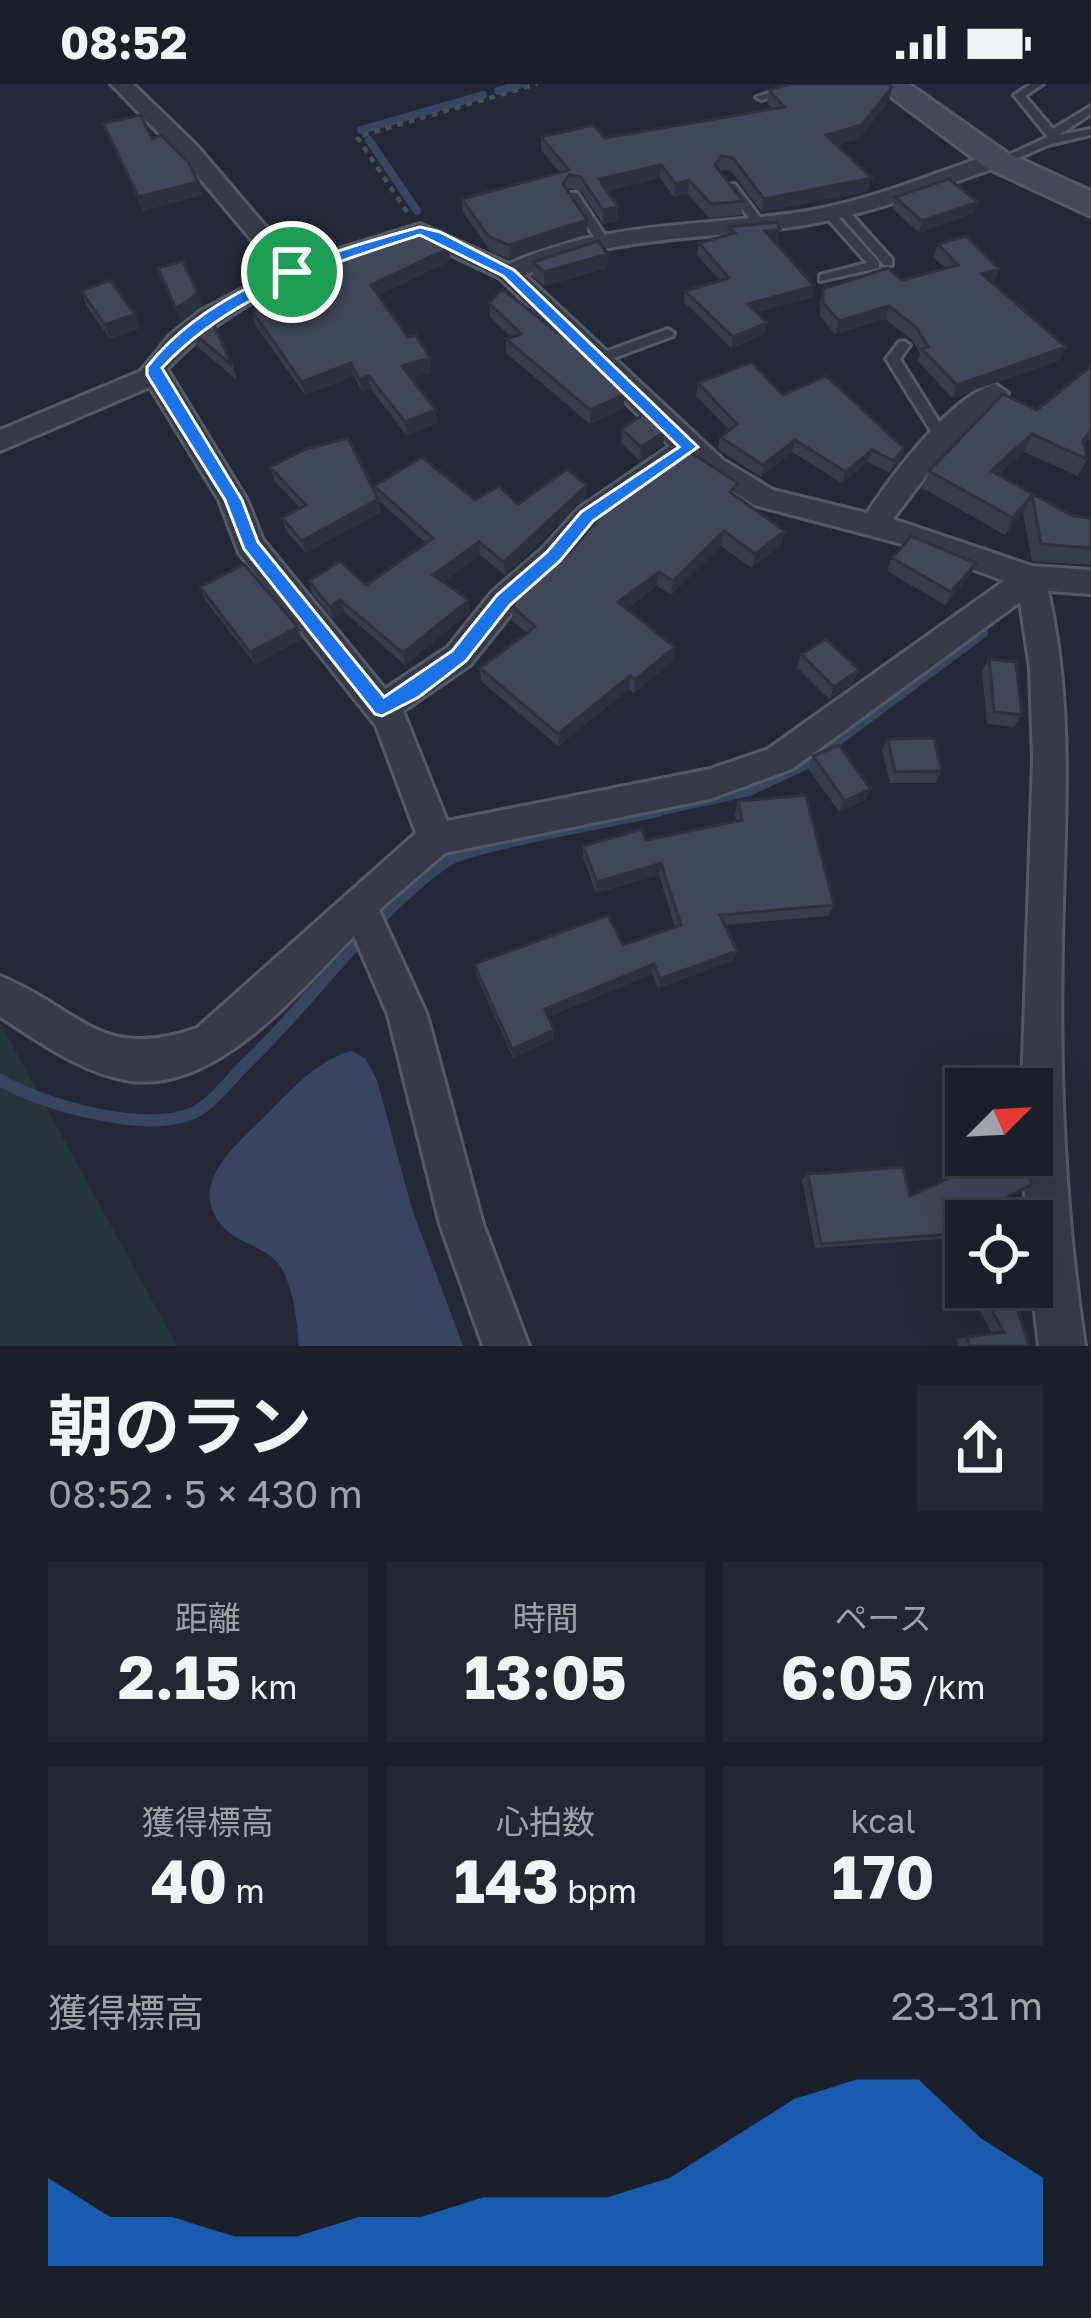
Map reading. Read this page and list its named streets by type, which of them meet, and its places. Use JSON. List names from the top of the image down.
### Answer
{
  "north": "top right",
  "page": {
    "status": "08:52",
    "heading": ["朝のラン", "08:52 · 5 × 430 m"],
    "stats": [
      ["距離", "2.15 km"],
      ["時間", "13:05"],
      ["ペース", "6:05 /km"],
      ["獲得標高", "40 m"],
      ["心拍数", "143 bpm"],
      ["kcal", "170"]
    ],
    "chart": ["獲得標高", "23–31 m"]
  }
}
